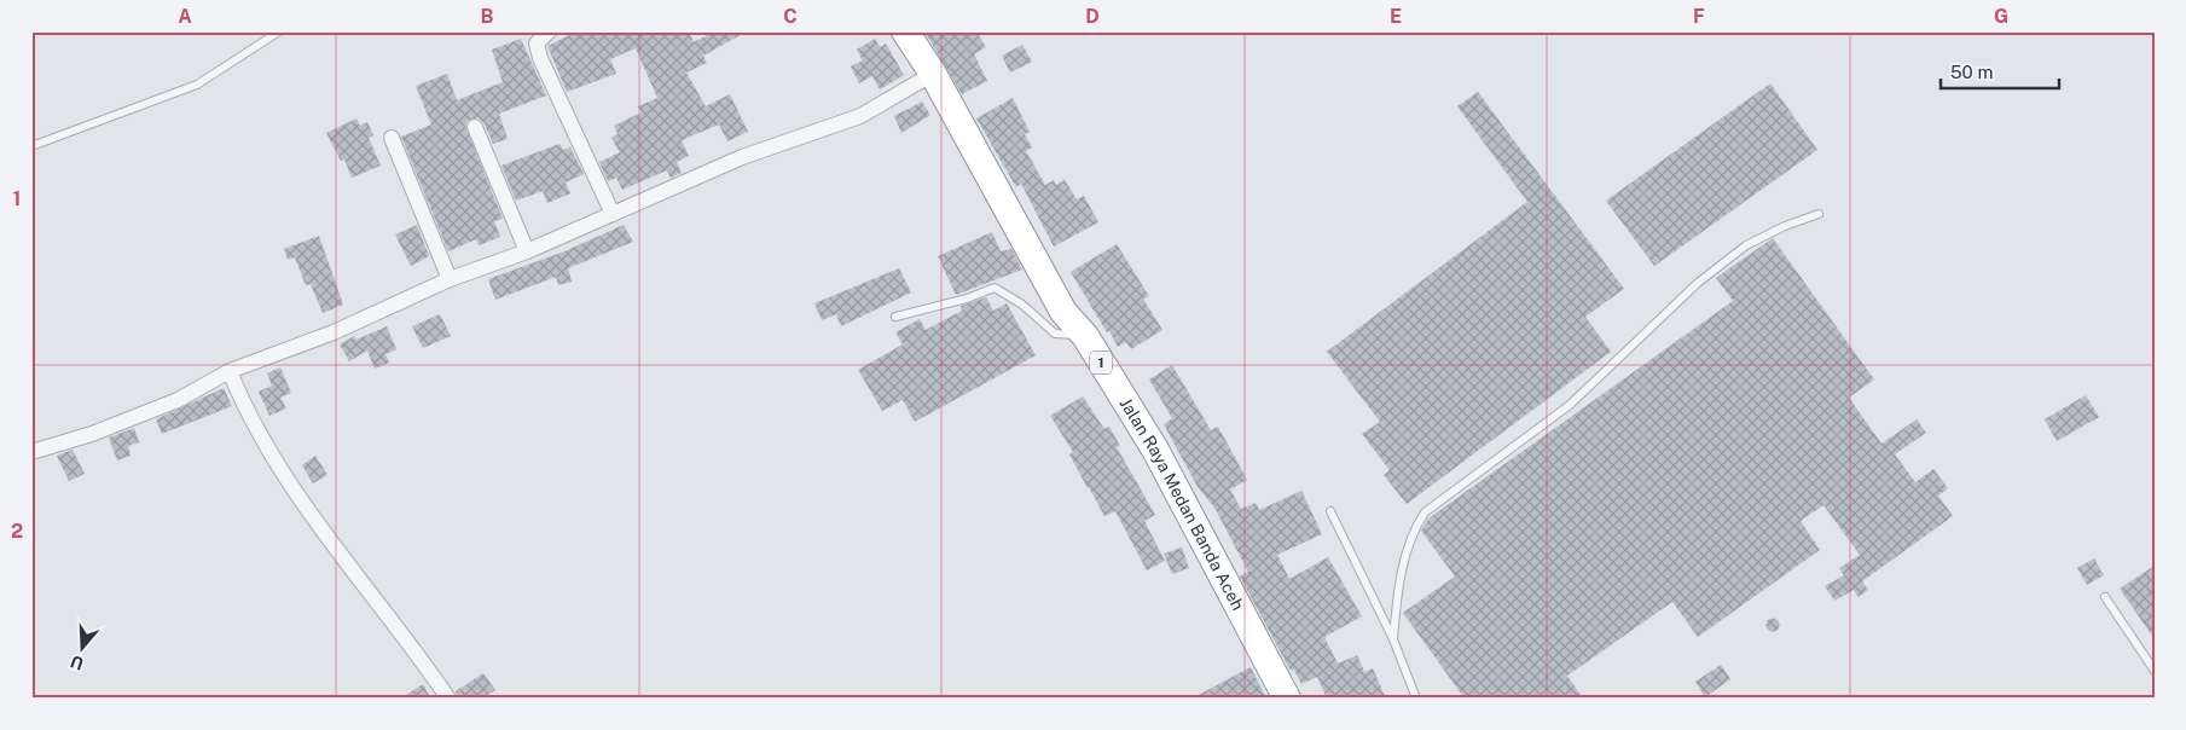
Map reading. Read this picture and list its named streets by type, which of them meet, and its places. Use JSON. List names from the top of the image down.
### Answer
{
  "streets": {
    "highway": ["1", "Jalan Raya Medan Banda Aceh"]
  },
  "scale_bar": "50 m",
  "north": "bottom",
  "grid": {
    "columns": [
      "A",
      "B",
      "C",
      "D",
      "E",
      "F",
      "G"
    ],
    "rows": ["1", "2"]
  }
}
